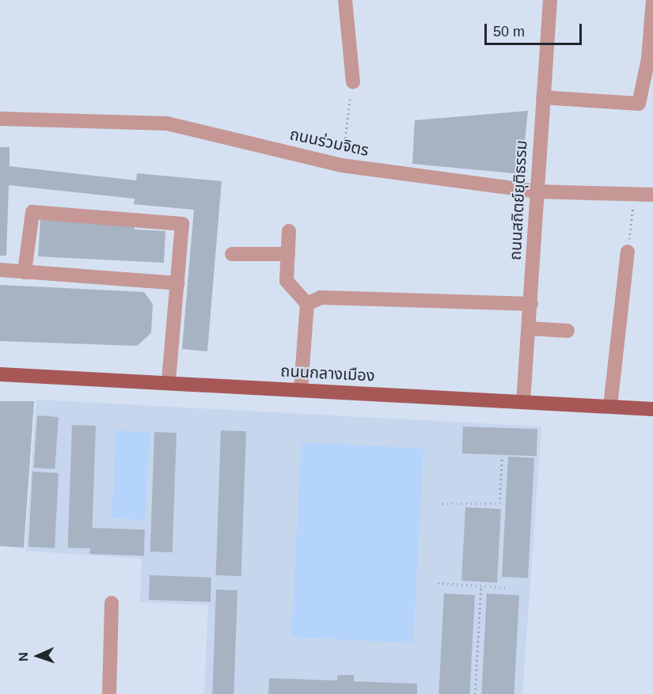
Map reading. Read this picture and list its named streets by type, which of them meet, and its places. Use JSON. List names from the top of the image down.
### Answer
{
  "streets": {
    "main road": ["ถนนกลางเมือง"],
    "street": ["ถนนร่วมจิตร", "ถนนสถิตย์ยุติธรรม"]
  },
  "crossings": [
    ["ถนนร่วมจิตร", "ถนนสถิตย์ยุติธรรม"],
    ["ถนนสถิตย์ยุติธรรม", "ถนนกลางเมือง"]
  ],
  "scale_bar": "50 m",
  "north": "left"
}
